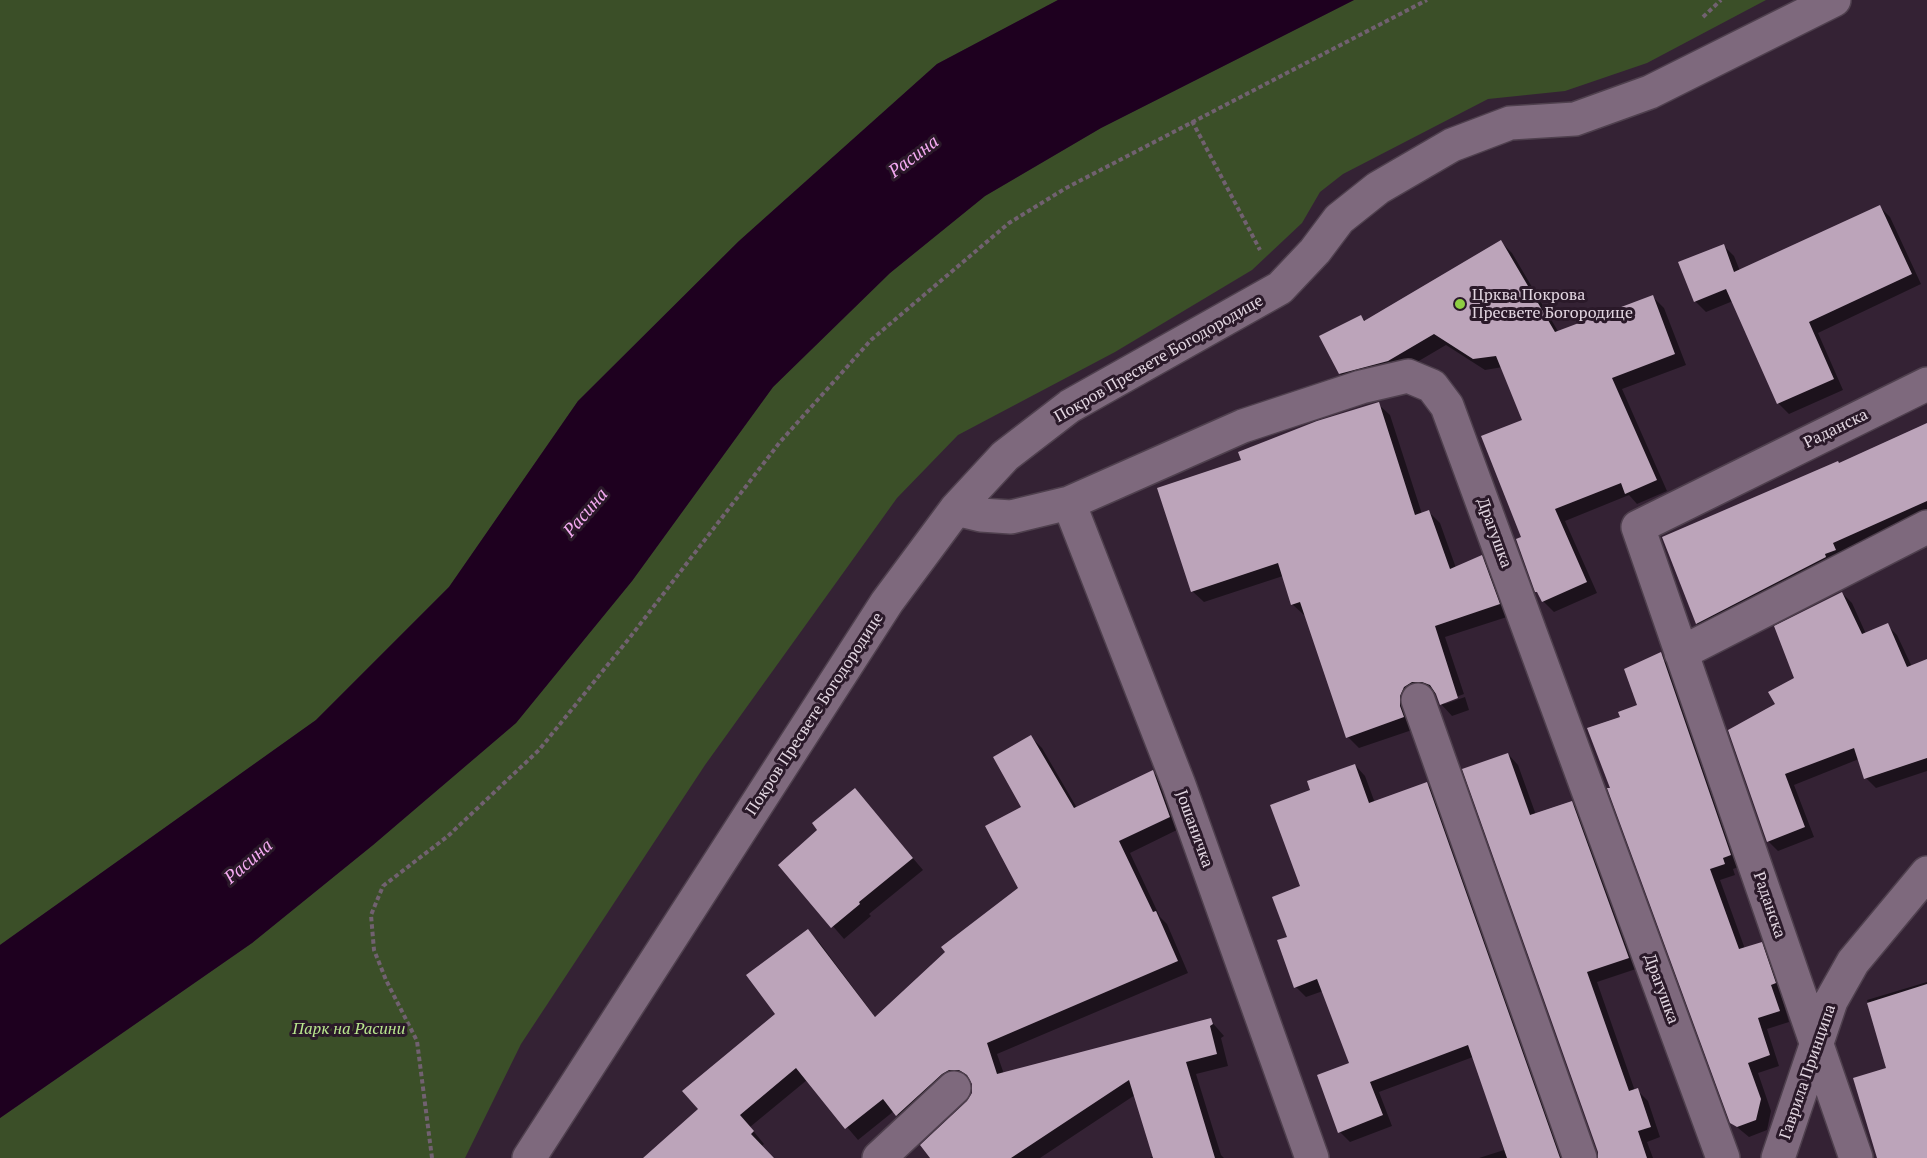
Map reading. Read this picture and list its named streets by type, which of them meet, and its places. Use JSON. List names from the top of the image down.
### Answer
{
  "streets": {
    "street": [
      "Покров Пресвете Богодородице",
      "Раданска",
      "Драгушка",
      "Јошаничка",
      "Гаврила Принципа"
    ]
  },
  "crossings": [
    ["Покров Пресвете Богодородице", "Драгушка"],
    ["Раданска", "Гаврила Принципа"],
    ["Драгушка", "Јошаничка"]
  ],
  "water": ["Расина"],
  "parks": ["Парк на Расини"],
  "places": ["Црква Покрова Пресвете Богородице"]
}
